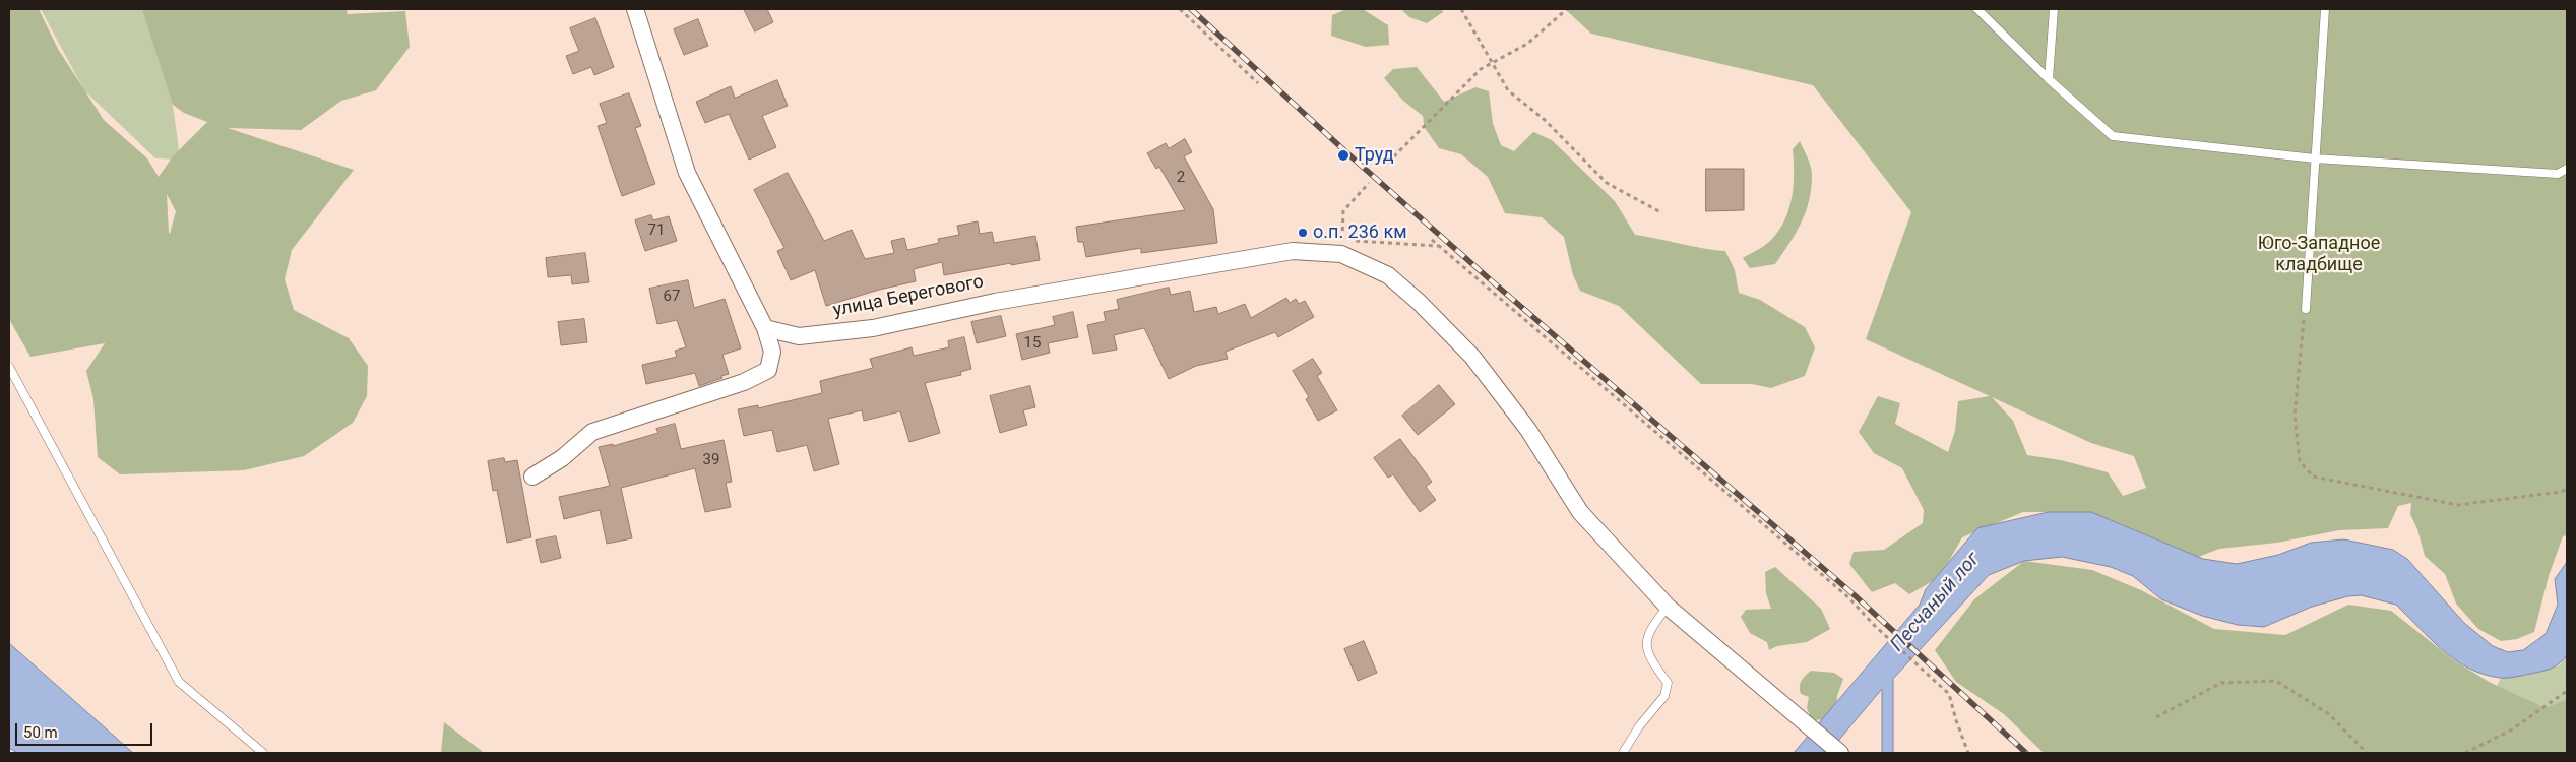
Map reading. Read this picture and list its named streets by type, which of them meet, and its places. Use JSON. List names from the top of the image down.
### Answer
{
  "streets": {
    "street": ["улица Берегового"]
  },
  "water": ["Песчаный лог"],
  "parks": ["Юго-Западное кладбище"],
  "places": ["Труд", "о.п. 236 км"],
  "house_numbers": [
    "2",
    "71",
    "67",
    "15",
    "39"
  ],
  "scale_bar": "50 m"
}
